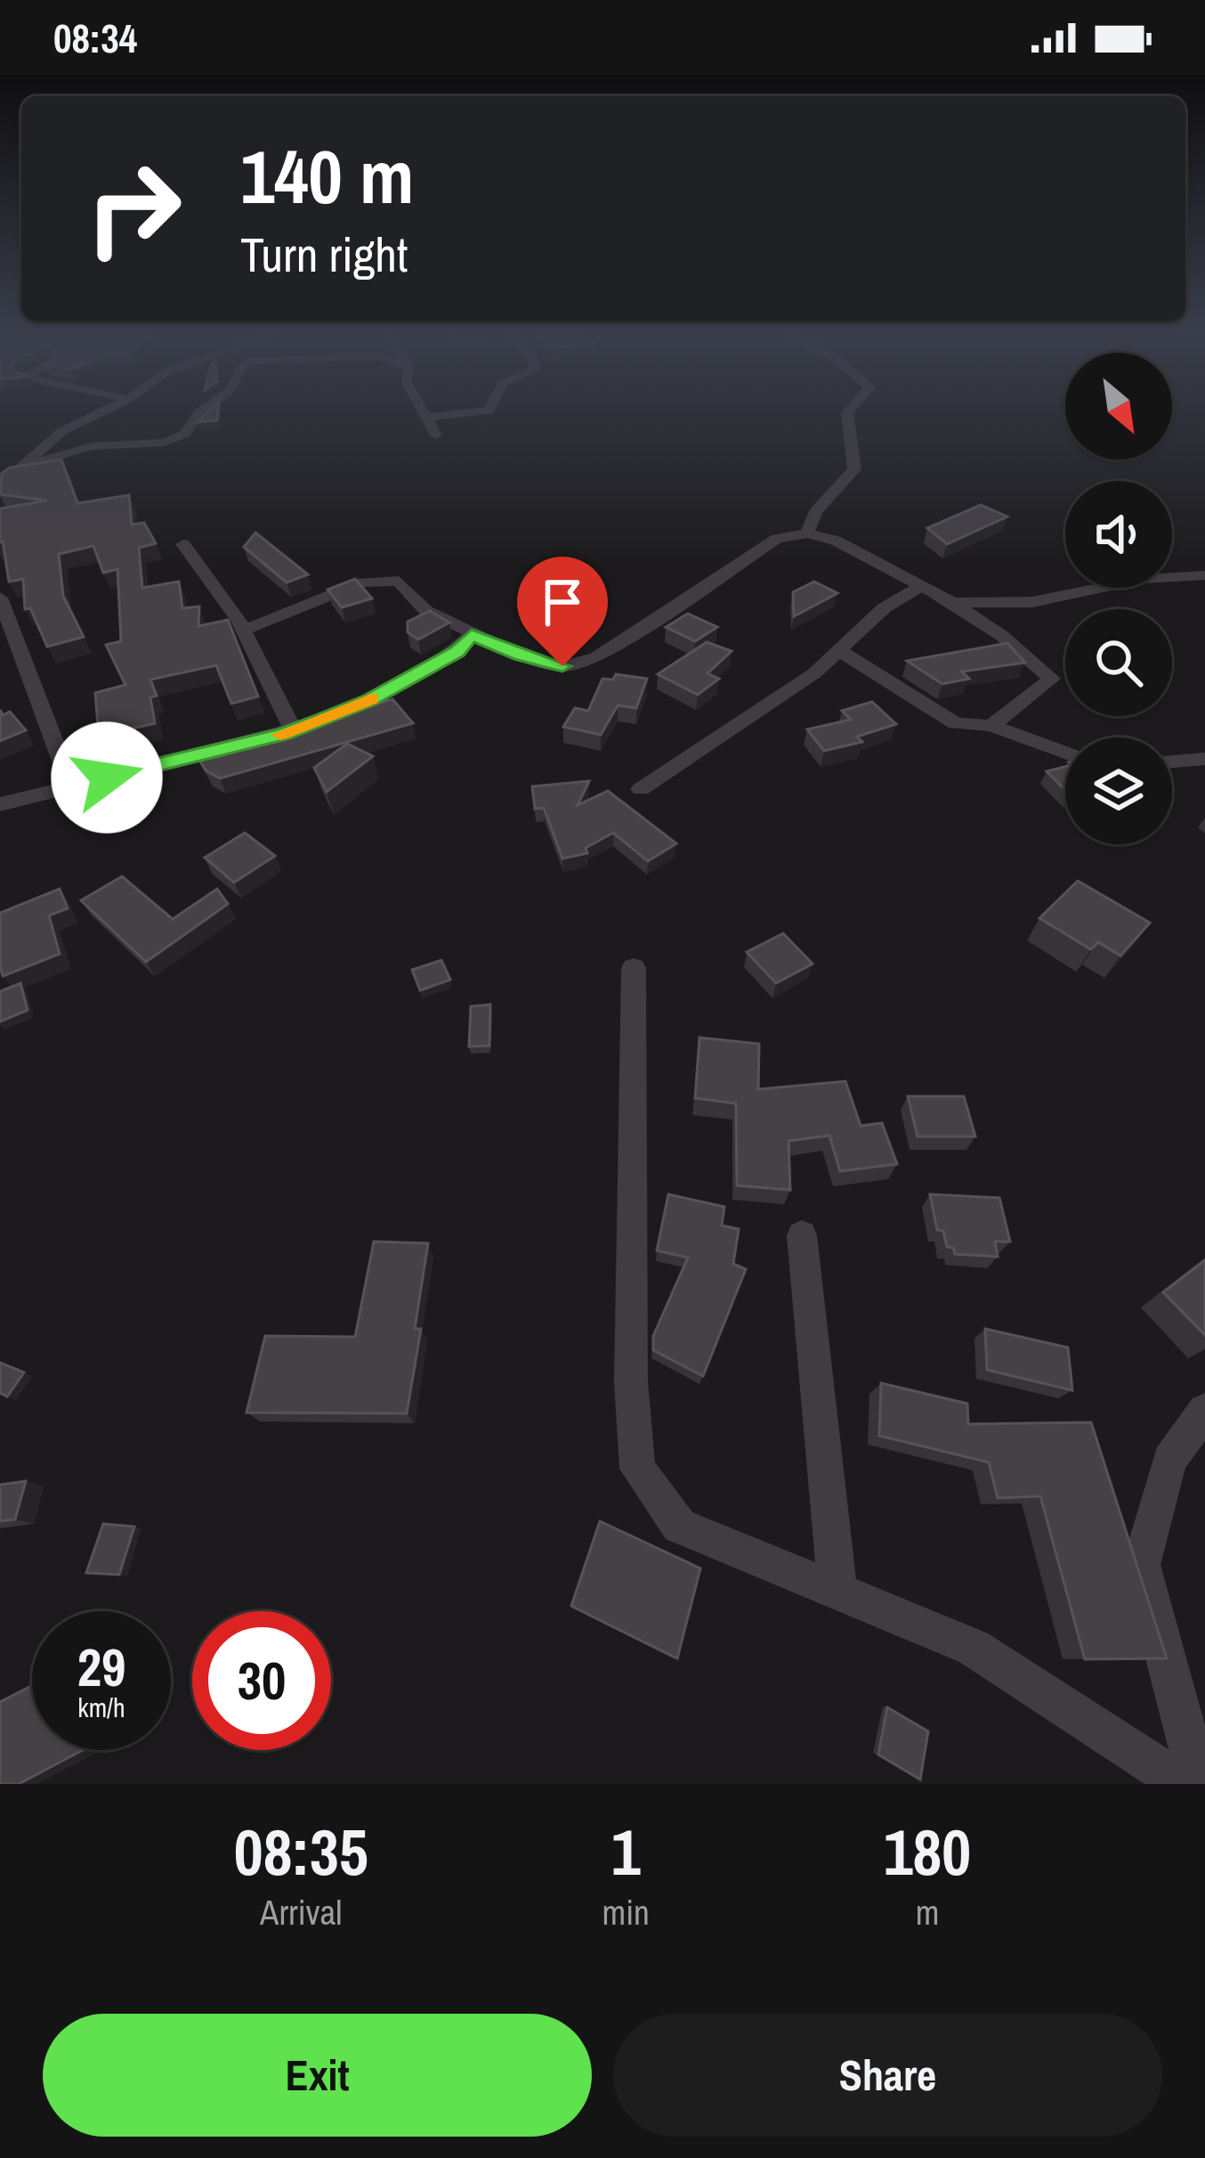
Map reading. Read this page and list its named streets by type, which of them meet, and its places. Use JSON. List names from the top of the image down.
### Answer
{
  "north": "bottom right",
  "page": {
    "status": "08:34",
    "turn": ["140 m", "Turn right"],
    "speed": "29 km/h",
    "limit": "30",
    "eta": [
      "08:35",
      "Arrival",
      "1",
      "min",
      "180",
      "m"
    ],
    "buttons": ["Exit", "Share"]
  }
}
